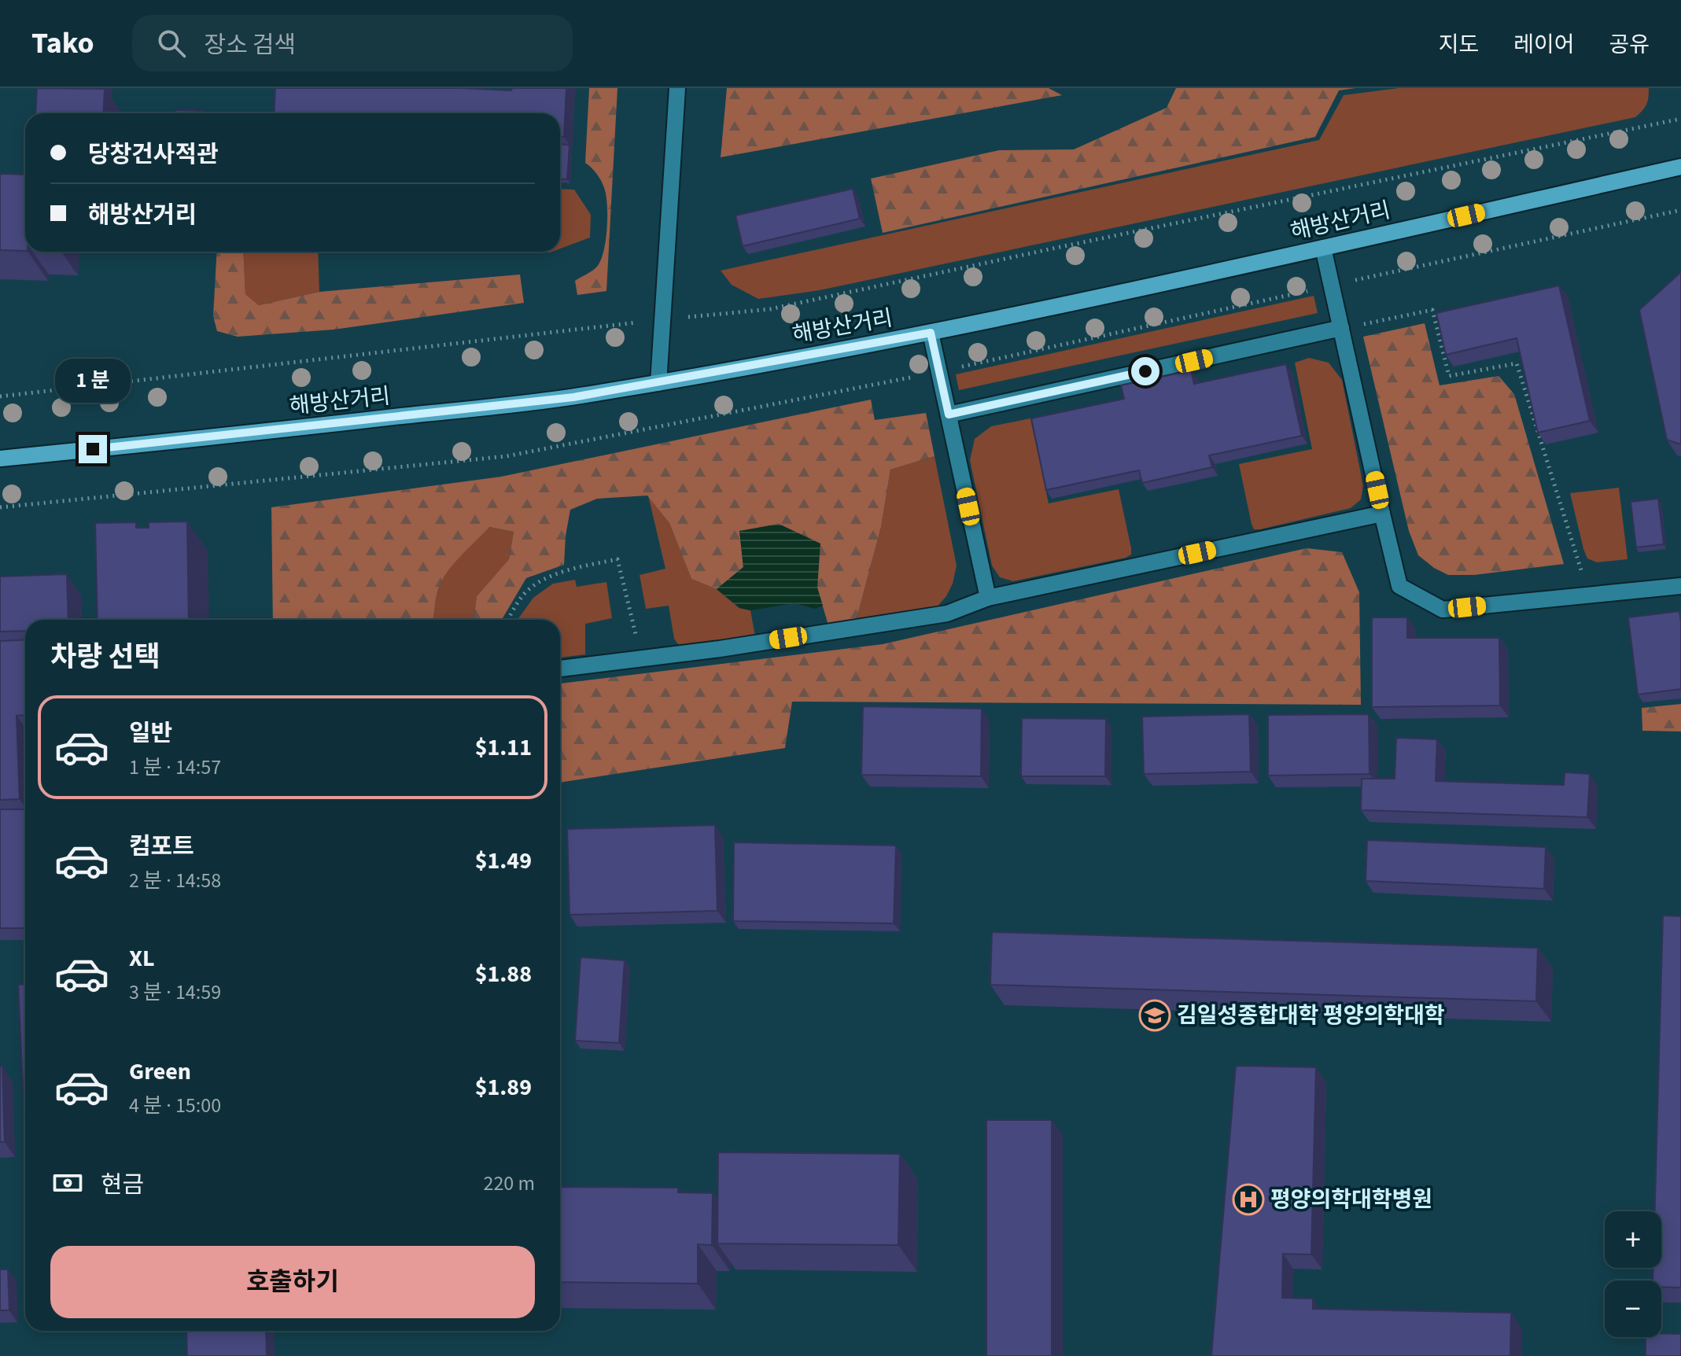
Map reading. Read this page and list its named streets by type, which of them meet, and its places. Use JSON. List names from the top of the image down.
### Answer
{
  "streets": {
    "main road": ["해방산거리"]
  },
  "places": {
    "school or university": ["김일성종합대학 평양의학대학"],
    "hospital": ["평양의학대학병원"]
  },
  "page": {
    "header": "Tako",
    "search": "장소 검색",
    "nav": ["지도", "레이어", "공유"],
    "banner": ["당창건사적관", "해방산거리"],
    "bubble": "1 분",
    "heading": "차량 선택",
    "list": [
      {
        "name": "일반",
        "note": "1 분 · 14:57",
        "value": "$1.11"
      },
      {
        "name": "컴포트",
        "note": "2 분 · 14:58",
        "value": "$1.49"
      },
      {
        "name": "XL",
        "note": "3 분 · 14:59",
        "value": "$1.88"
      },
      {
        "name": "Green",
        "note": "4 분 · 15:00",
        "value": "$1.89"
      }
    ],
    "pay": ["현금", "220 m"],
    "map_buttons": ["+", "−"],
    "buttons": "호출하기"
  }
}
